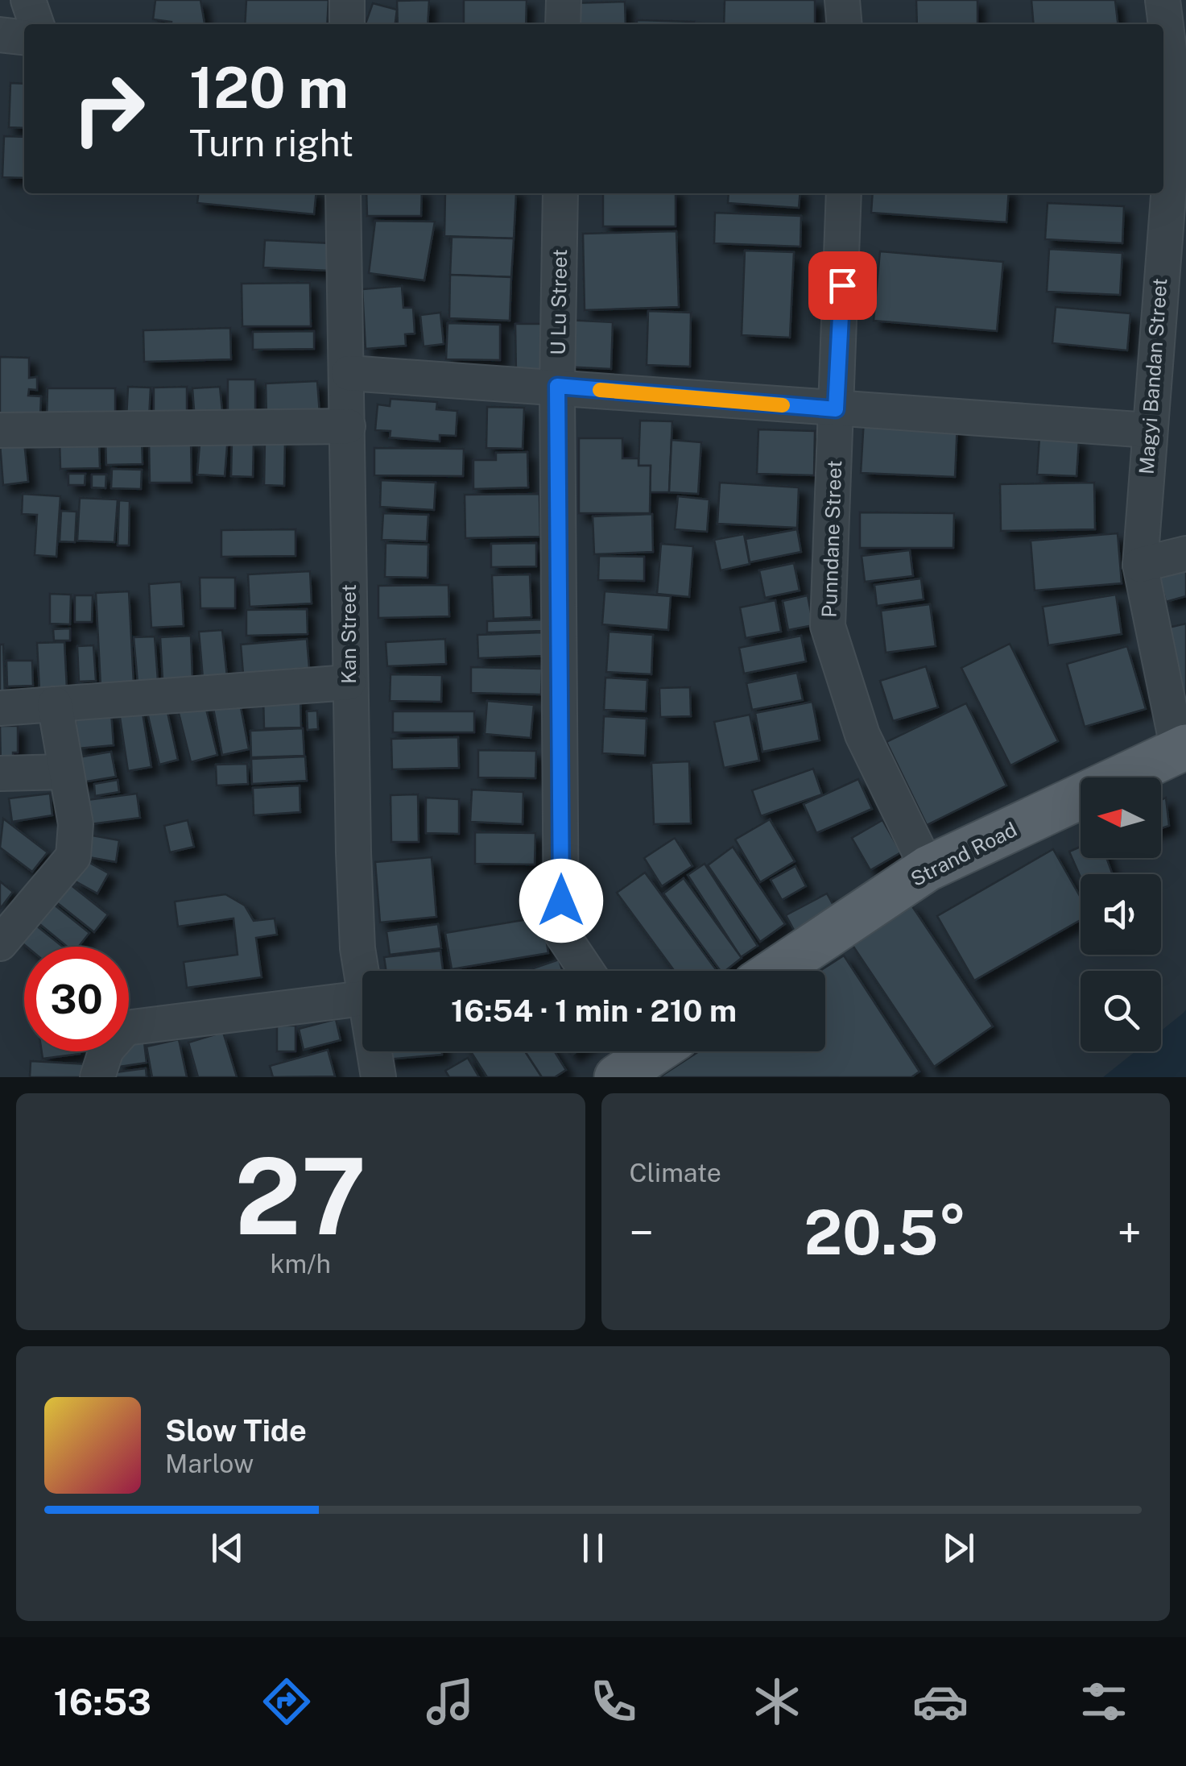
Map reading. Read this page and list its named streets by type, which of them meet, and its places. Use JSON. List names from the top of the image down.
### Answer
{
  "streets": {
    "main road": ["Strand Road"],
    "street": [
      "U Lu Street",
      "Magyi Bandan Street",
      "Punndane Street",
      "Kan Street"
    ]
  },
  "crossings": [
    ["Magyi Bandan Street", "Strand Road"],
    ["Punndane Street", "Strand Road"]
  ],
  "north": "left",
  "page": {
    "turn": ["120 m", "Turn right"],
    "limit": "30",
    "trip": "16:54 · 1 min · 210 m",
    "tile": [
      ["27", "km/h"],
      "Climate"
    ],
    "heat": ["−", "20.5°", "+"],
    "song": ["Slow Tide", "Marlow"],
    "tabs": "16:53"
  }
}
